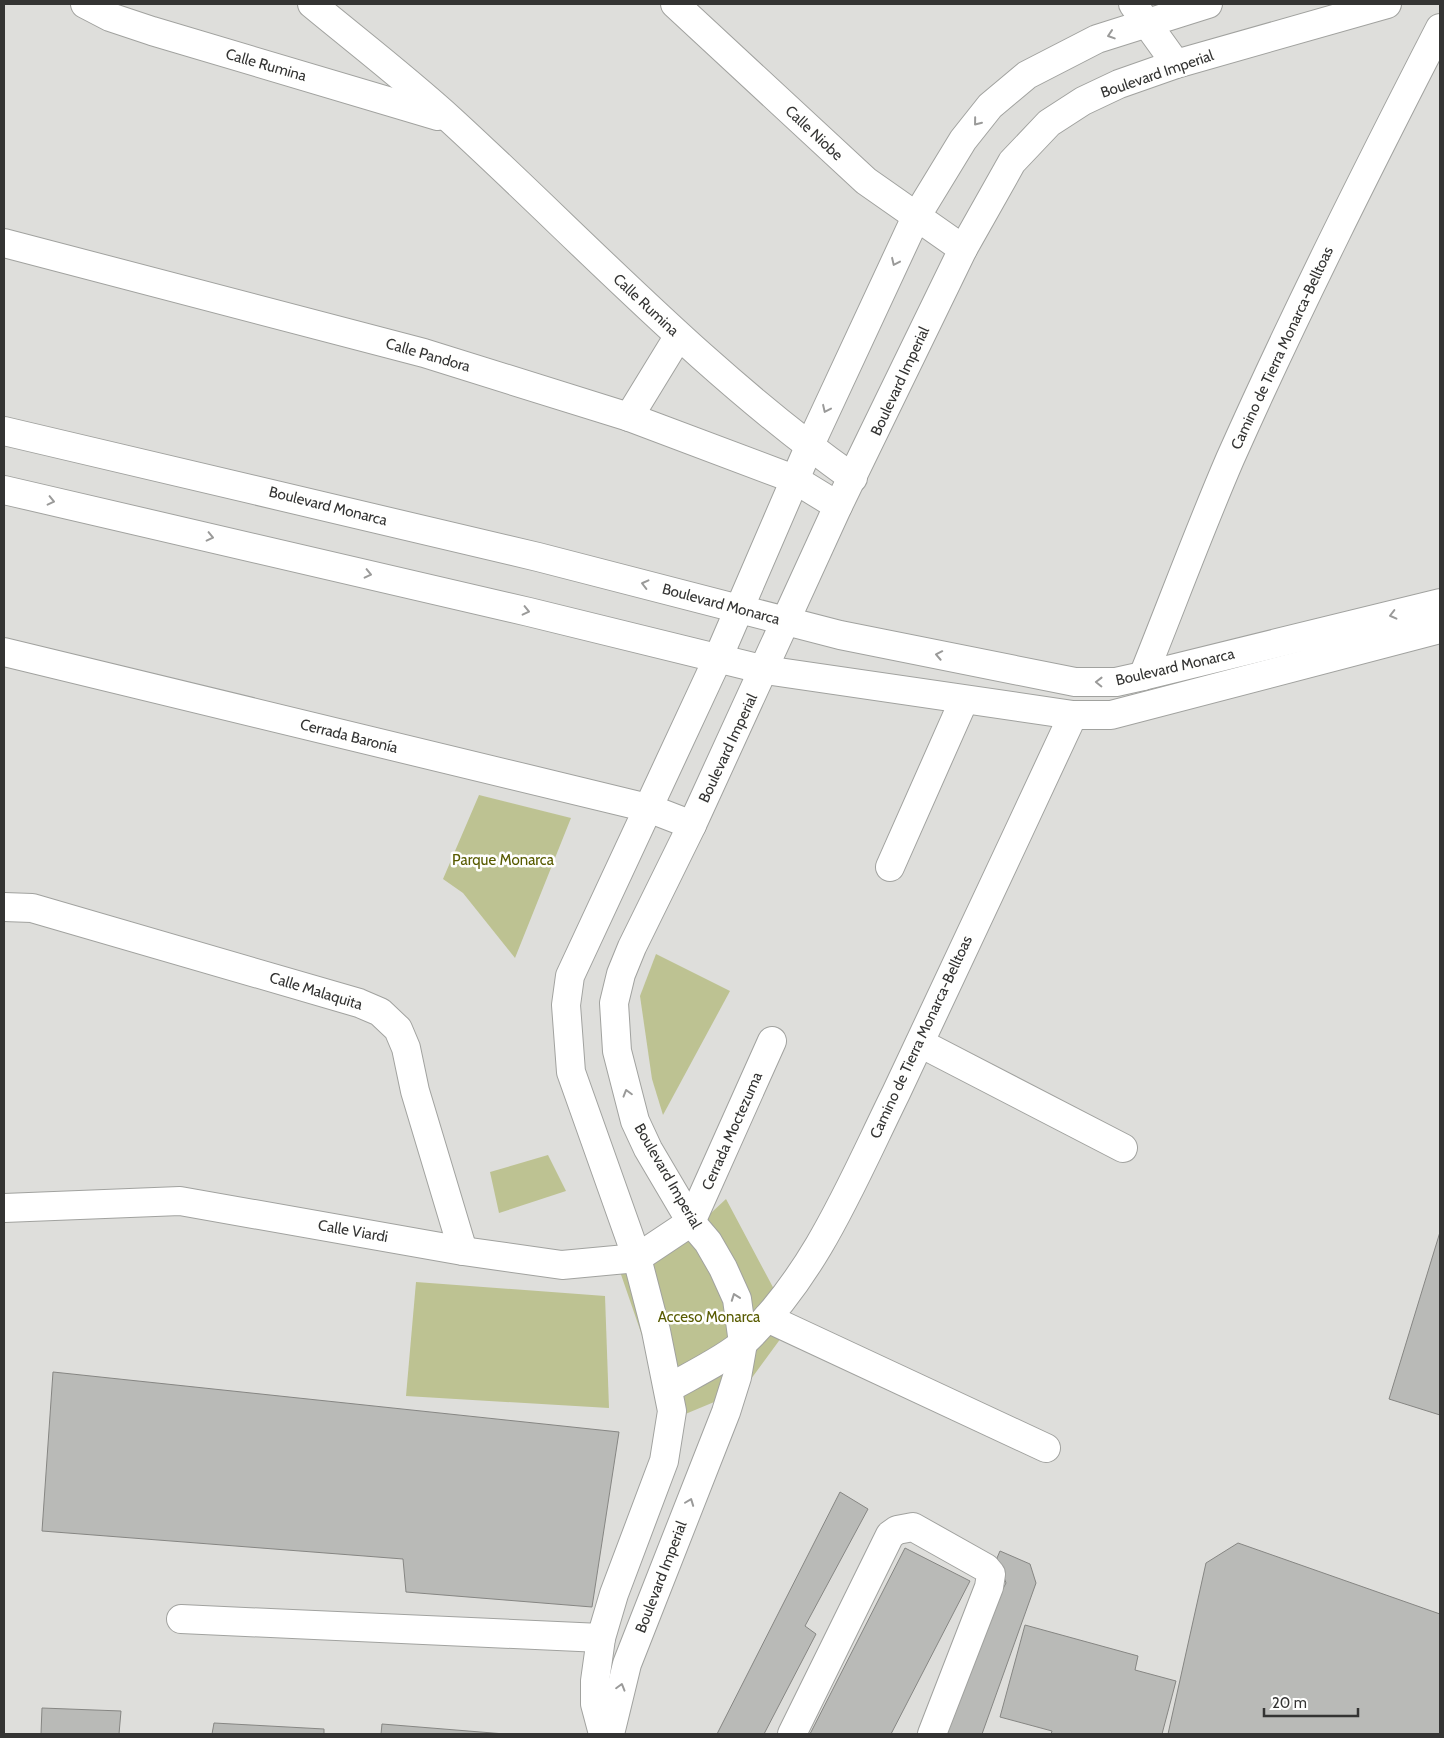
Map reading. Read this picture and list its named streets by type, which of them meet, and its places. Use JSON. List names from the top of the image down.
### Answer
{
  "streets": {
    "street": [
      "Calle Rumina",
      "Boulevard Imperial",
      "Calle Niobe",
      "Camino de Tierra Monarca-Belltoas",
      "Calle Pandora",
      "Boulevard Monarca",
      "Cerrada Baronía",
      "Calle Malaquita",
      "Cerrada Moctezuma",
      "Calle Viardi"
    ]
  },
  "crossings": [
    ["Calle Rumina", "Boulevard Imperial"],
    ["Boulevard Imperial", "Calle Niobe"],
    ["Boulevard Imperial", "Camino de Tierra Monarca-Belltoas"],
    ["Boulevard Imperial", "Calle Pandora"],
    ["Boulevard Imperial", "Boulevard Monarca"],
    ["Boulevard Imperial", "Cerrada Baronía"],
    ["Boulevard Imperial", "Cerrada Moctezuma"],
    ["Boulevard Imperial", "Calle Viardi"],
    ["Camino de Tierra Monarca-Belltoas", "Boulevard Monarca"],
    ["Calle Malaquita", "Calle Viardi"],
    ["Cerrada Moctezuma", "Calle Viardi"]
  ],
  "parks": ["Parque Monarca", "Acceso Monarca"],
  "scale_bar": "20 m"
}
